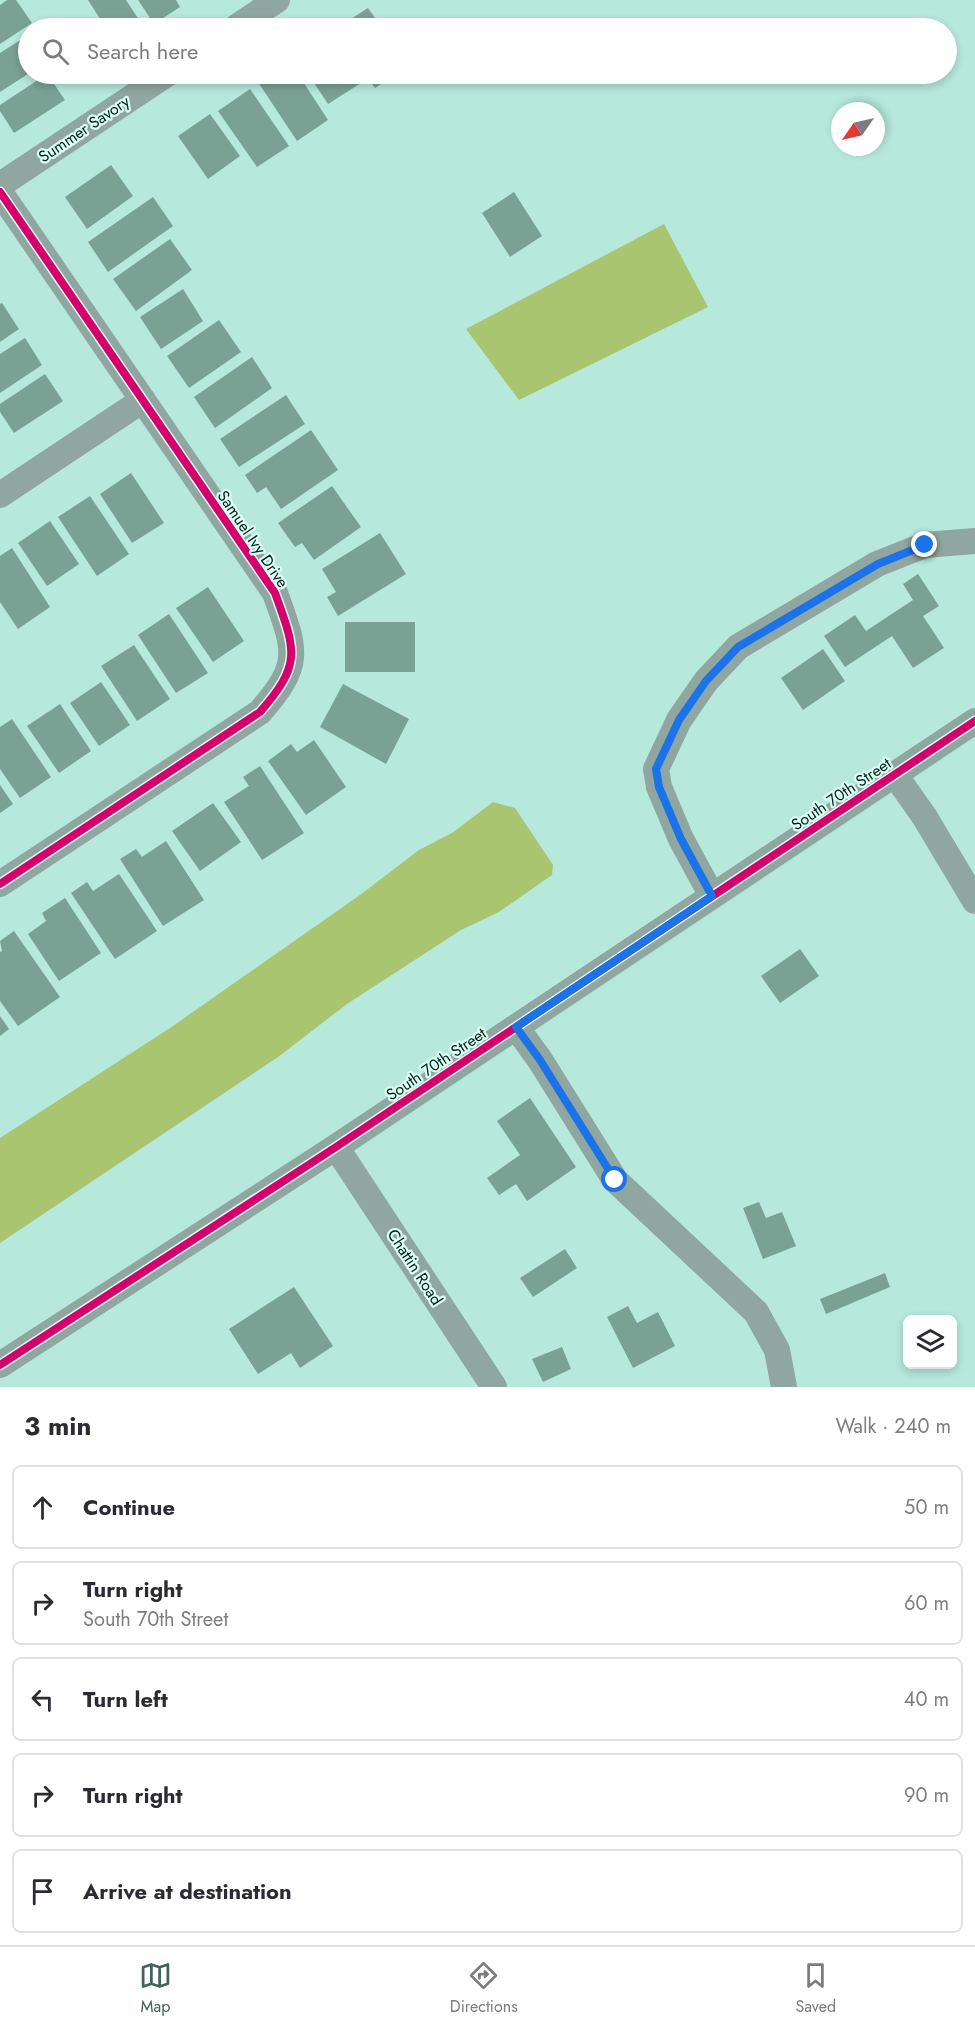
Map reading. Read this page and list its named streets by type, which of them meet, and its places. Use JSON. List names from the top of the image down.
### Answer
{
  "streets": {
    "street": [
      "Summer Savory",
      "Samuel Ivy Drive",
      "South 70th Street",
      "Chattin Road"
    ]
  },
  "crossings": [
    ["South 70th Street", "Chattin Road"]
  ],
  "north": "bottom left",
  "page": {
    "search": "Search here",
    "heading": ["3 min", "Walk · 240 m"],
    "list": [
      ["Continue", "50 m"],
      ["Turn right", "South 70th Street", "60 m"],
      ["Turn left", "40 m"],
      ["Turn right", "90 m"],
      "Arrive at destination"
    ],
    "nav": ["Map", "Directions", "Saved"]
  }
}
